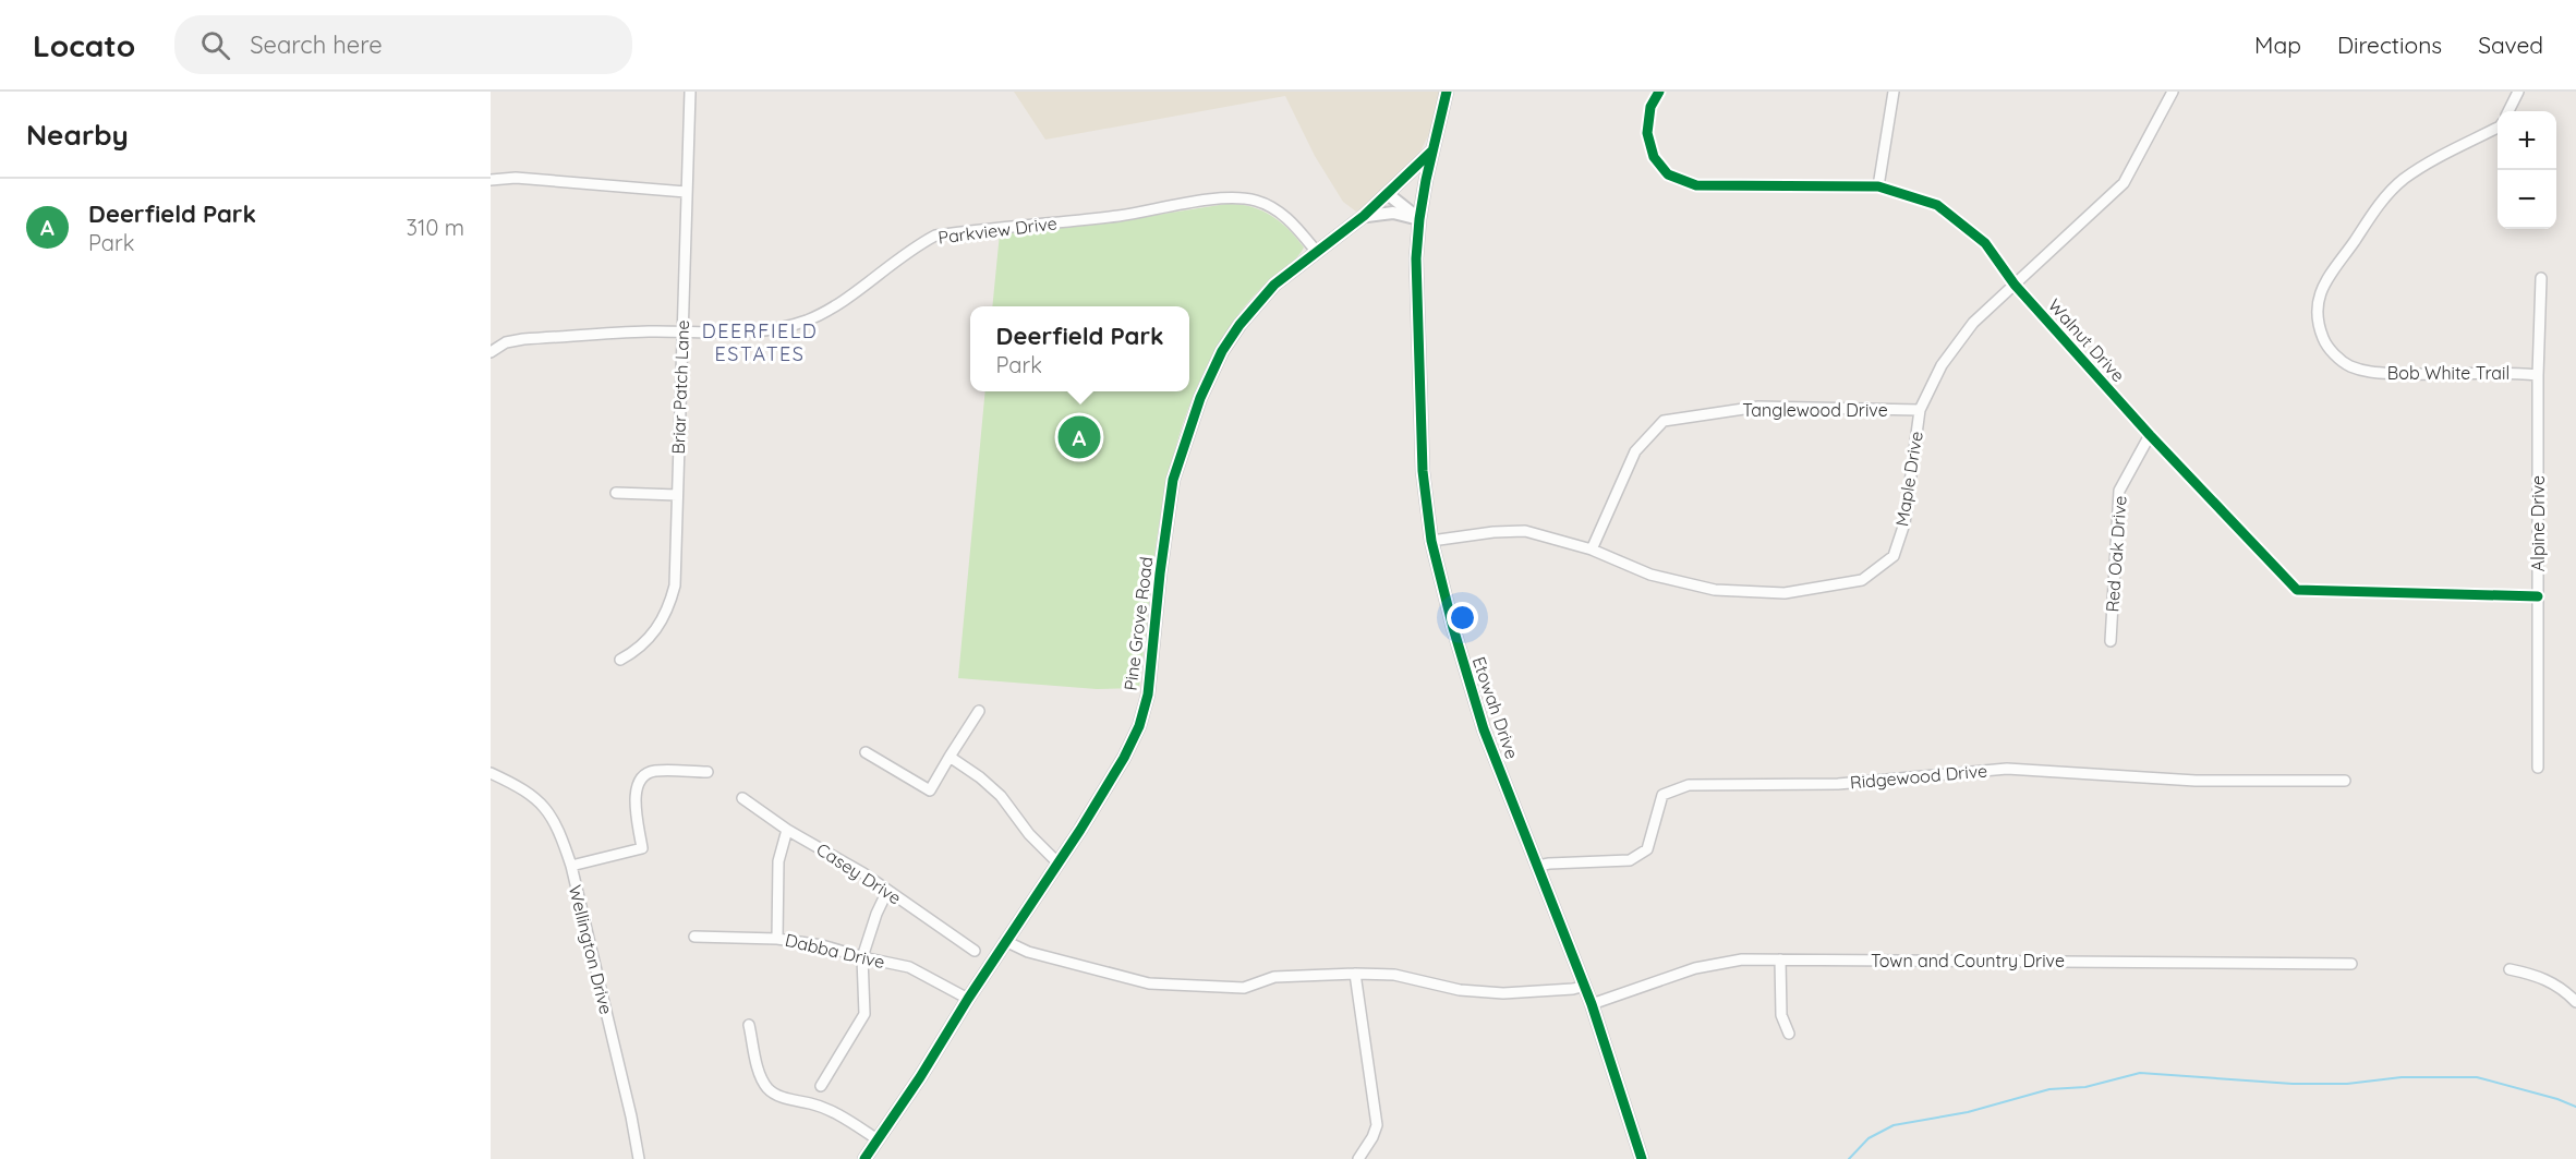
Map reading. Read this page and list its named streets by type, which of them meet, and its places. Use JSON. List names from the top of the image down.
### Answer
{
  "streets": {
    "street": [
      "Parkview Drive",
      "Walnut Drive",
      "Bob White Trail",
      "Briar Patch Lane",
      "Tanglewood Drive",
      "Maple Drive",
      "Alpine Drive",
      "Red Oak Drive",
      "Pine Grove Road",
      "Etowah Drive",
      "Ridgewood Drive",
      "Casey Drive",
      "Wellington Drive",
      "Dabba Drive",
      "Town and Country Drive"
    ]
  },
  "crossings": [
    ["Parkview Drive", "Briar Patch Lane"],
    ["Parkview Drive", "Pine Grove Road"],
    ["Walnut Drive", "Maple Drive"],
    ["Walnut Drive", "Alpine Drive"],
    ["Walnut Drive", "Red Oak Drive"],
    ["Bob White Trail", "Alpine Drive"],
    ["Tanglewood Drive", "Maple Drive"],
    ["Maple Drive", "Etowah Drive"],
    ["Pine Grove Road", "Etowah Drive"],
    ["Pine Grove Road", "Dabba Drive"],
    ["Etowah Drive", "Ridgewood Drive"],
    ["Etowah Drive", "Town and Country Drive"]
  ],
  "districts": ["DEERFIELD ESTATES"],
  "page": {
    "header": "Locato",
    "search": "Search here",
    "nav": ["Map", "Directions", "Saved"],
    "heading": "Nearby",
    "map_buttons": ["+", "−"],
    "list": [
      {
        "mark": "A",
        "name": "Deerfield Park",
        "note": "Park",
        "value": "310 m"
      }
    ],
    "popup": ["Deerfield Park", "Park"],
    "pins": "A"
  }
}
